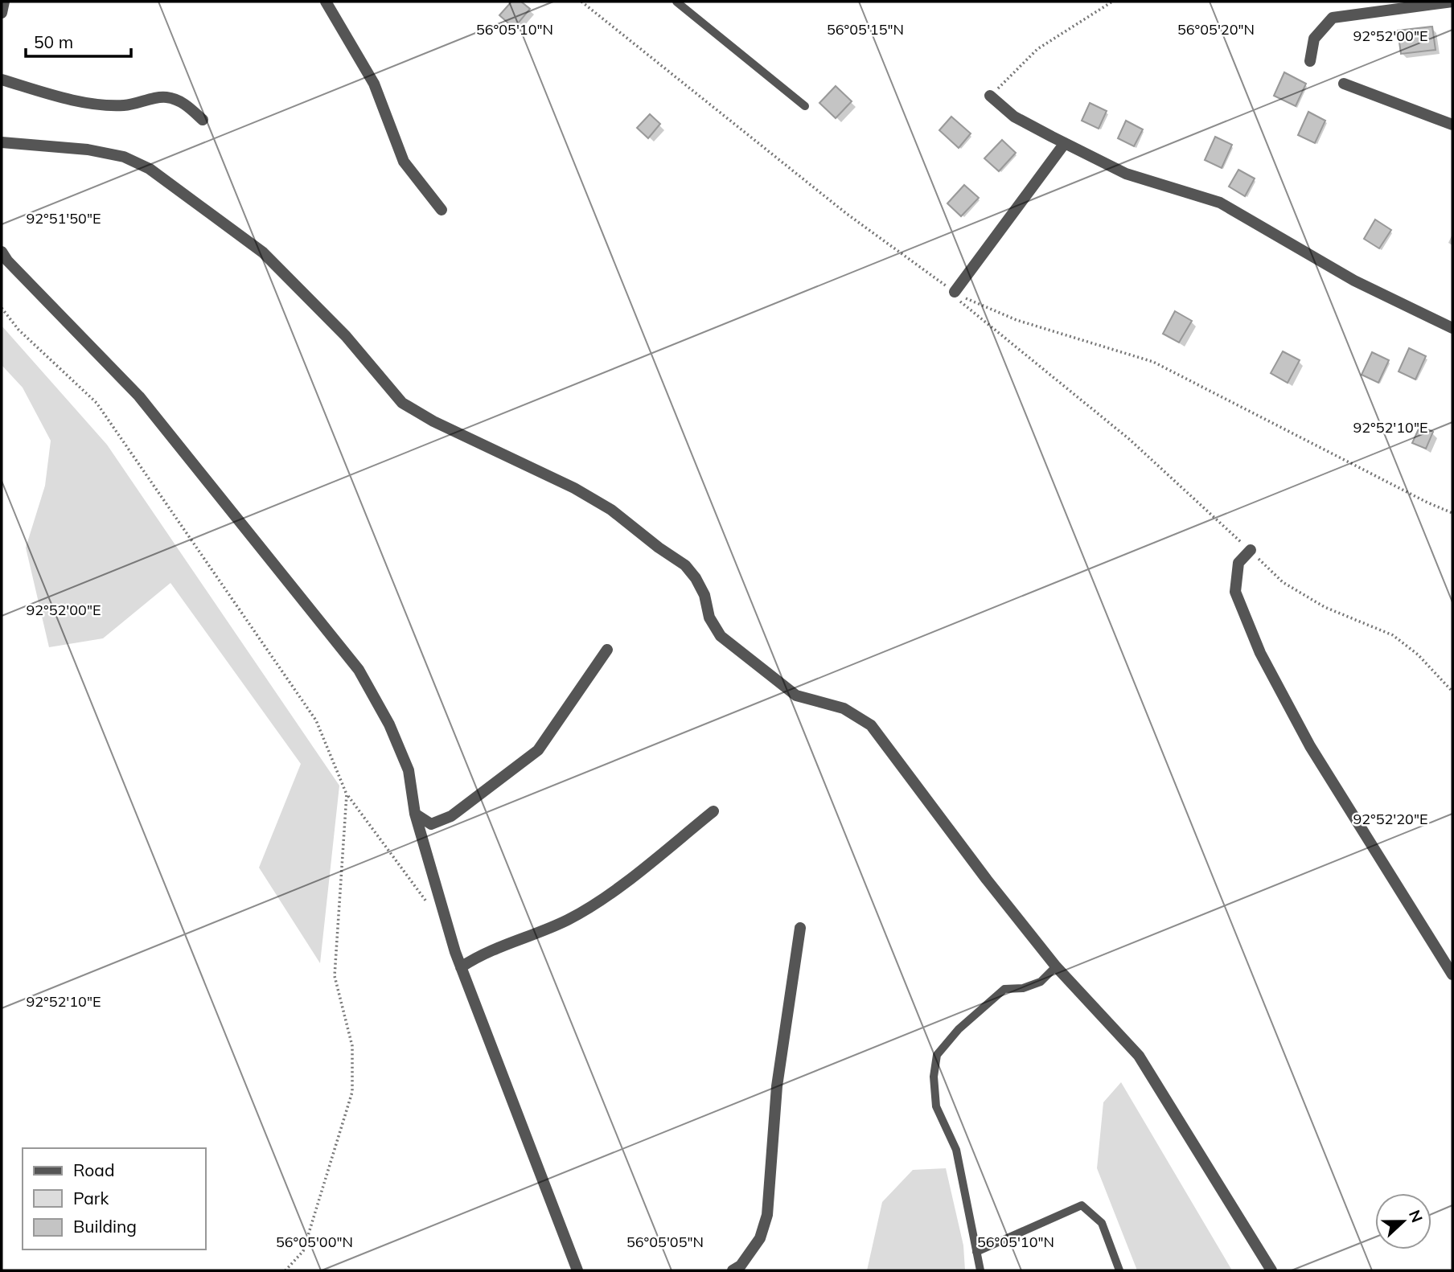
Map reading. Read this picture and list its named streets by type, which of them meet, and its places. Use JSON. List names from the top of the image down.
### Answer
{
  "legend": ["Road", "Park", "Building"],
  "scale_bar": "50 m",
  "north": "right",
  "coordinates": [
    "56°05'10\"N",
    "56°05'15\"N",
    "56°05'20\"N",
    "92°52'00\"E",
    "92°51'50\"E",
    "92°52'10\"E",
    "92°52'20\"E",
    "56°05'00\"N",
    "56°05'05\"N"
  ]
}
